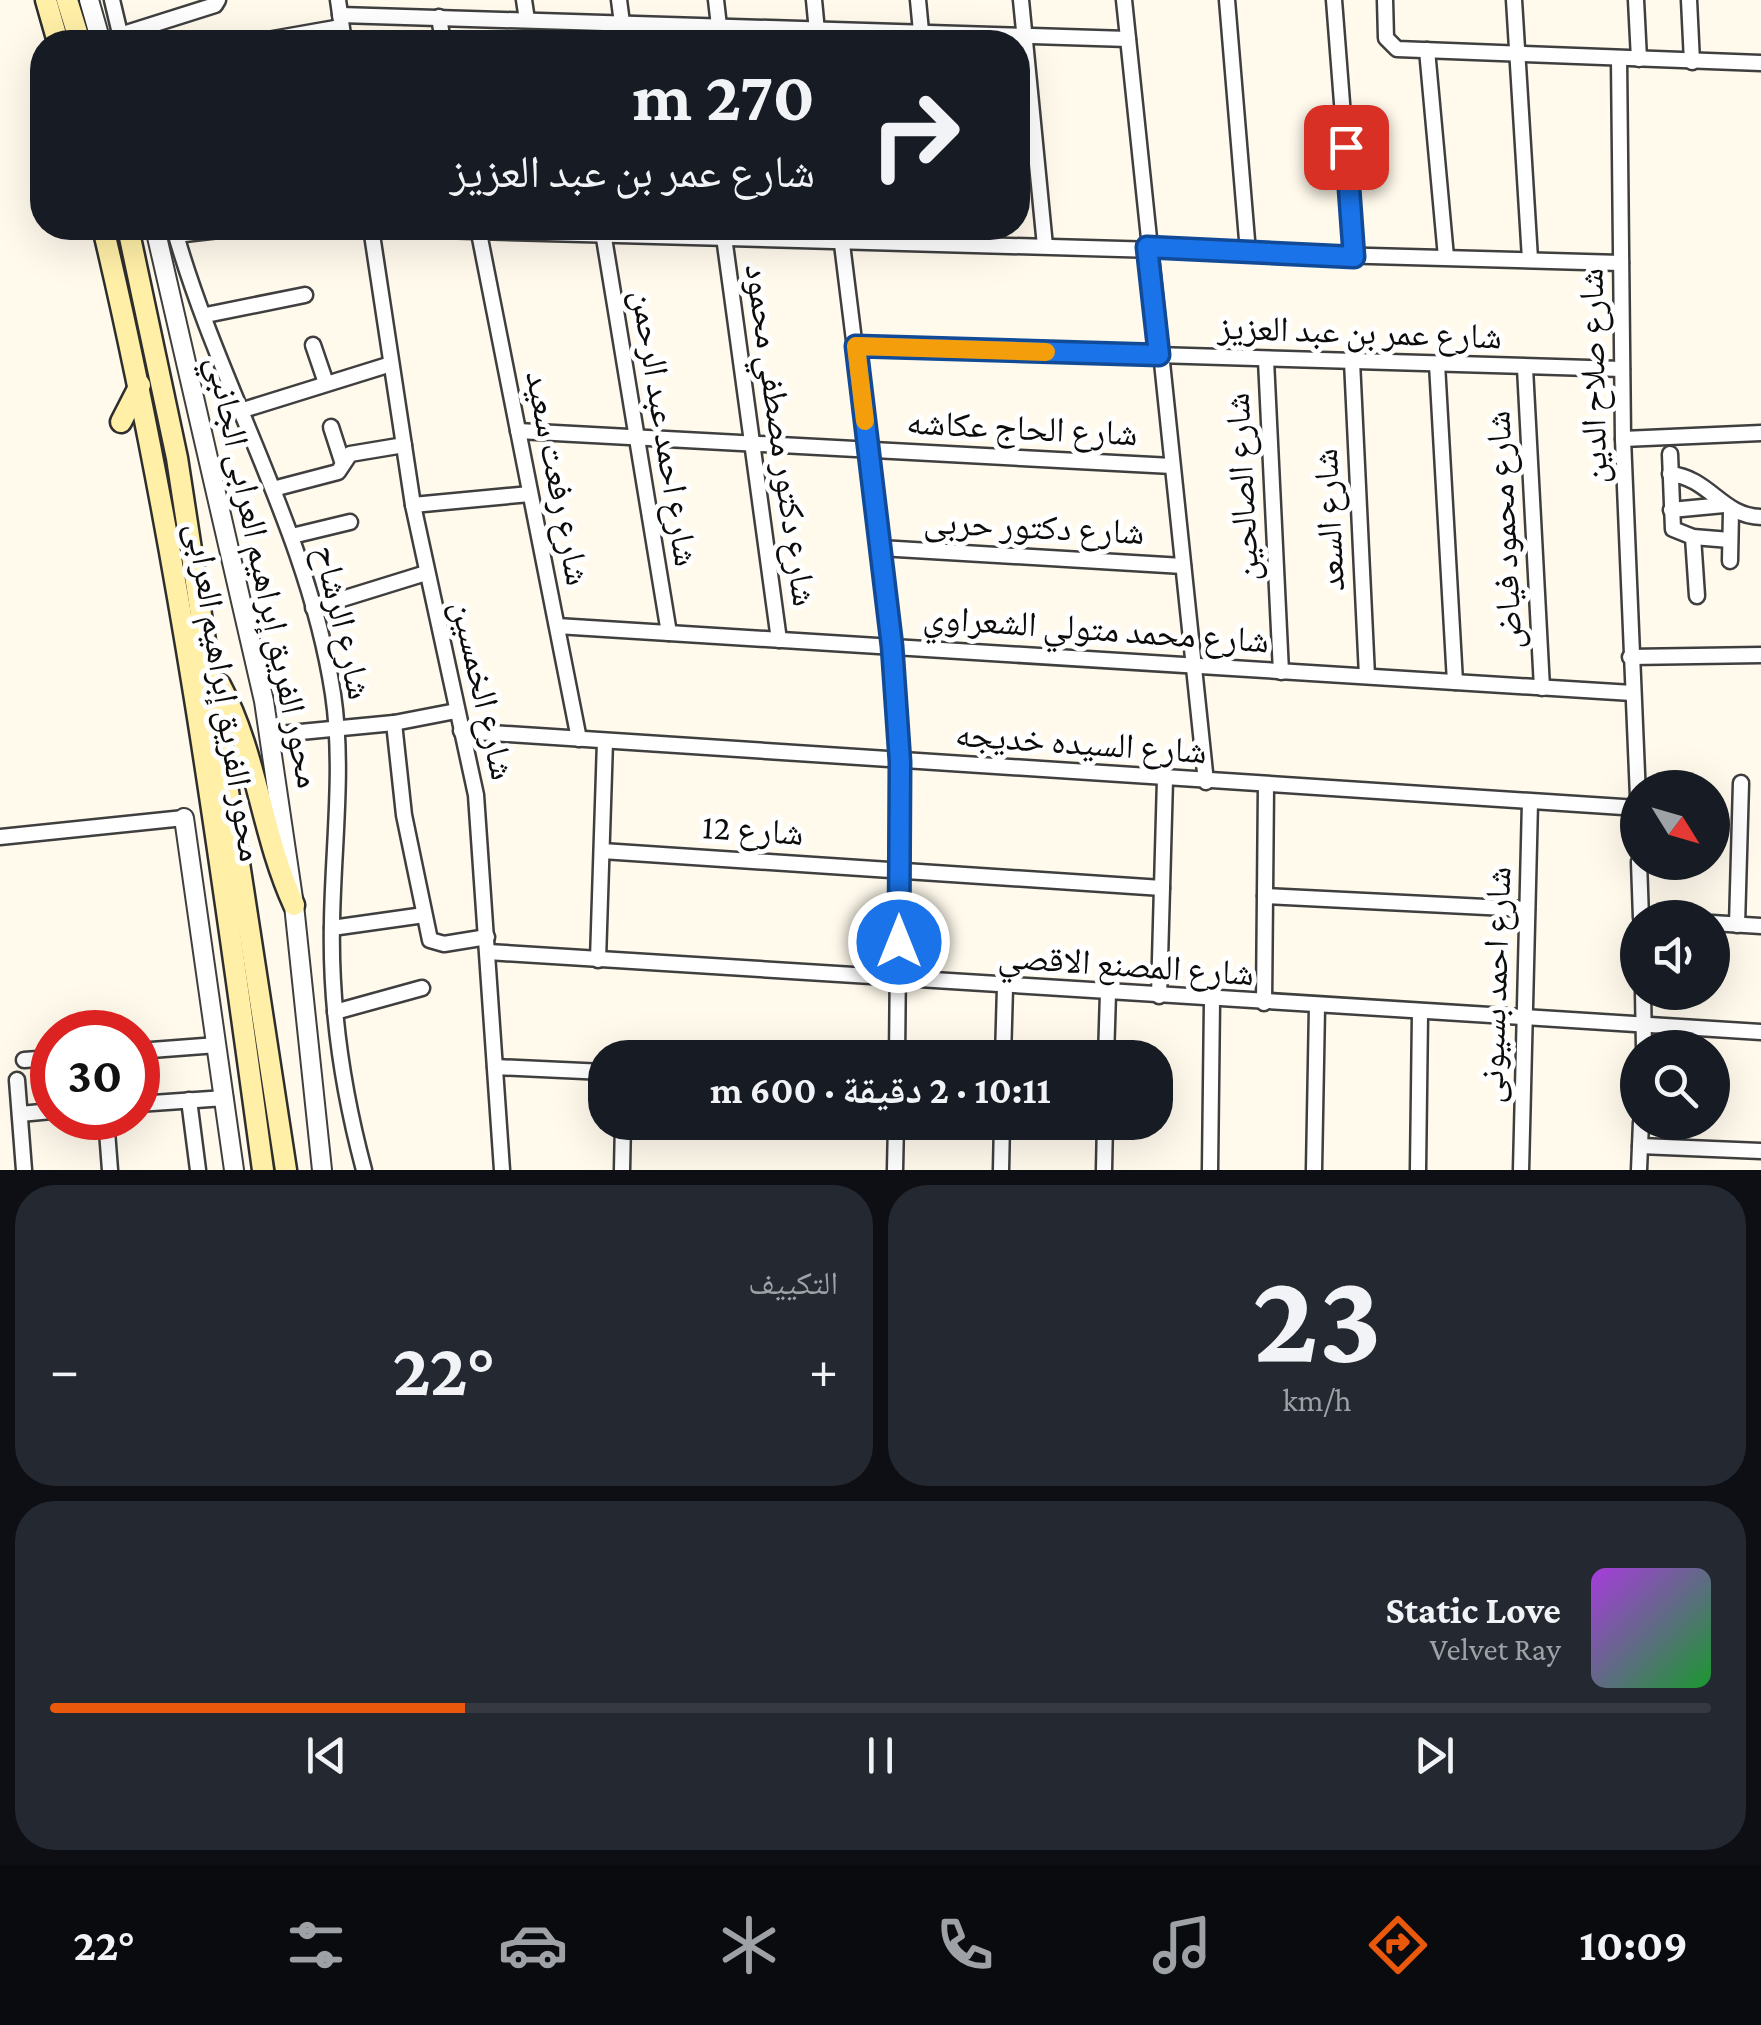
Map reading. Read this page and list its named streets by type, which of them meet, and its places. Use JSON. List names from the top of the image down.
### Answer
{
  "streets": {
    "main road": ["محور الفريق إبراهيم العرابى"],
    "street": [
      "شارع عمر بن عبد العزيز",
      "شارع صلاح الدين",
      "شارع احمد عبد الرحمن",
      "شارع الحاج عكاشه",
      "شارع دكتور مصطفي محمود",
      "شارع رفعت سعيد",
      "شارع الصالحين",
      "شارع السعد",
      "شارع دكتور حربى",
      "شارع محمود فياض",
      "محور الفريق إبراهيم العرابى الجانبي",
      "شارع الرشاح",
      "شارع محمد متولي الشعراوي",
      "شارع الخمسين",
      "شارع السيده خديجه",
      "شارع 12",
      "شارع المصنع الاقصي",
      "شارع احمد بسيونى"
    ]
  },
  "crossings": [
    ["شارع عمر بن عبد العزيز", "شارع صلاح الدين"],
    ["شارع عمر بن عبد العزيز", "شارع الصالحين"],
    ["شارع عمر بن عبد العزيز", "شارع السعد"],
    ["شارع عمر بن عبد العزيز", "شارع محمود فياض"],
    ["شارع صلاح الدين", "شارع محمد متولي الشعراوي"],
    ["شارع احمد عبد الرحمن", "شارع الحاج عكاشه"],
    ["شارع احمد عبد الرحمن", "شارع محمد متولي الشعراوي"],
    ["شارع الحاج عكاشه", "شارع دكتور مصطفي محمود"],
    ["شارع الحاج عكاشه", "شارع رفعت سعيد"],
    ["شارع دكتور مصطفي محمود", "شارع محمد متولي الشعراوي"],
    ["شارع رفعت سعيد", "شارع محمد متولي الشعراوي"],
    ["شارع رفعت سعيد", "شارع السيده خديجه"],
    ["شارع الصالحين", "شارع محمد متولي الشعراوي"],
    ["شارع السعد", "شارع محمد متولي الشعراوي"],
    ["شارع محمود فياض", "شارع محمد متولي الشعراوي"],
    ["شارع الخمسين", "شارع السيده خديجه"],
    ["شارع الخمسين", "شارع المصنع الاقصي"],
    ["شارع السيده خديجه", "شارع احمد بسيونى"],
    ["شارع المصنع الاقصي", "شارع احمد بسيونى"]
  ],
  "north": "bottom right",
  "page": {
    "turn": ["270 m", "شارع عمر بن عبد العزيز"],
    "limit": "30",
    "trip": "10:11 · 2 دقيقة · 600 m",
    "tile": [
      ["23", "km/h"],
      "التكييف"
    ],
    "heat": ["−", "22°", "+"],
    "song": ["Static Love", "Velvet Ray"],
    "tabs": ["10:09", "22°"]
  }
}
